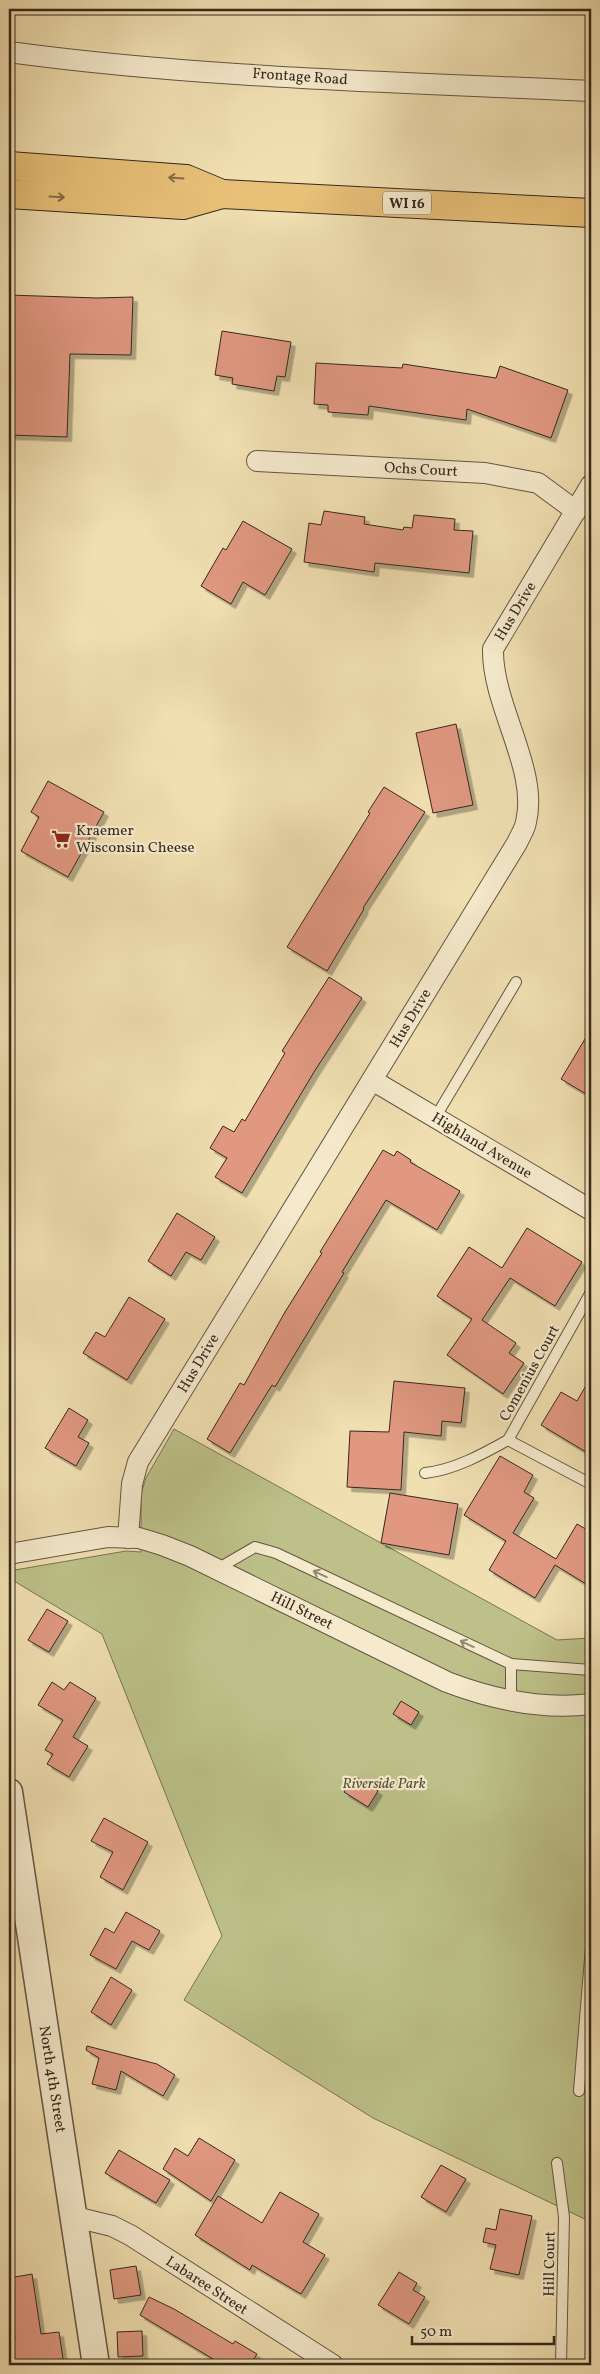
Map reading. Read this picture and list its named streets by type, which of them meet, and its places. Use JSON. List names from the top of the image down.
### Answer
{
  "streets": {
    "highway": ["WI 16"],
    "street": [
      "Frontage Road",
      "Ochs Court",
      "Hus Drive",
      "Highland Avenue",
      "Hill Street",
      "North 4th Street",
      "Labaree Street"
    ],
    "lane": ["Comenius Court", "Hill Court"]
  },
  "crossings": [
    ["Ochs Court", "Hus Drive"],
    ["Hus Drive", "Highland Avenue"],
    ["Hus Drive", "Hill Street"],
    ["North 4th Street", "Labaree Street"]
  ],
  "parks": ["Riverside Park"],
  "places": {
    "supermarket": ["Kraemer Wisconsin Cheese"]
  },
  "scale_bar": "50 m"
}
